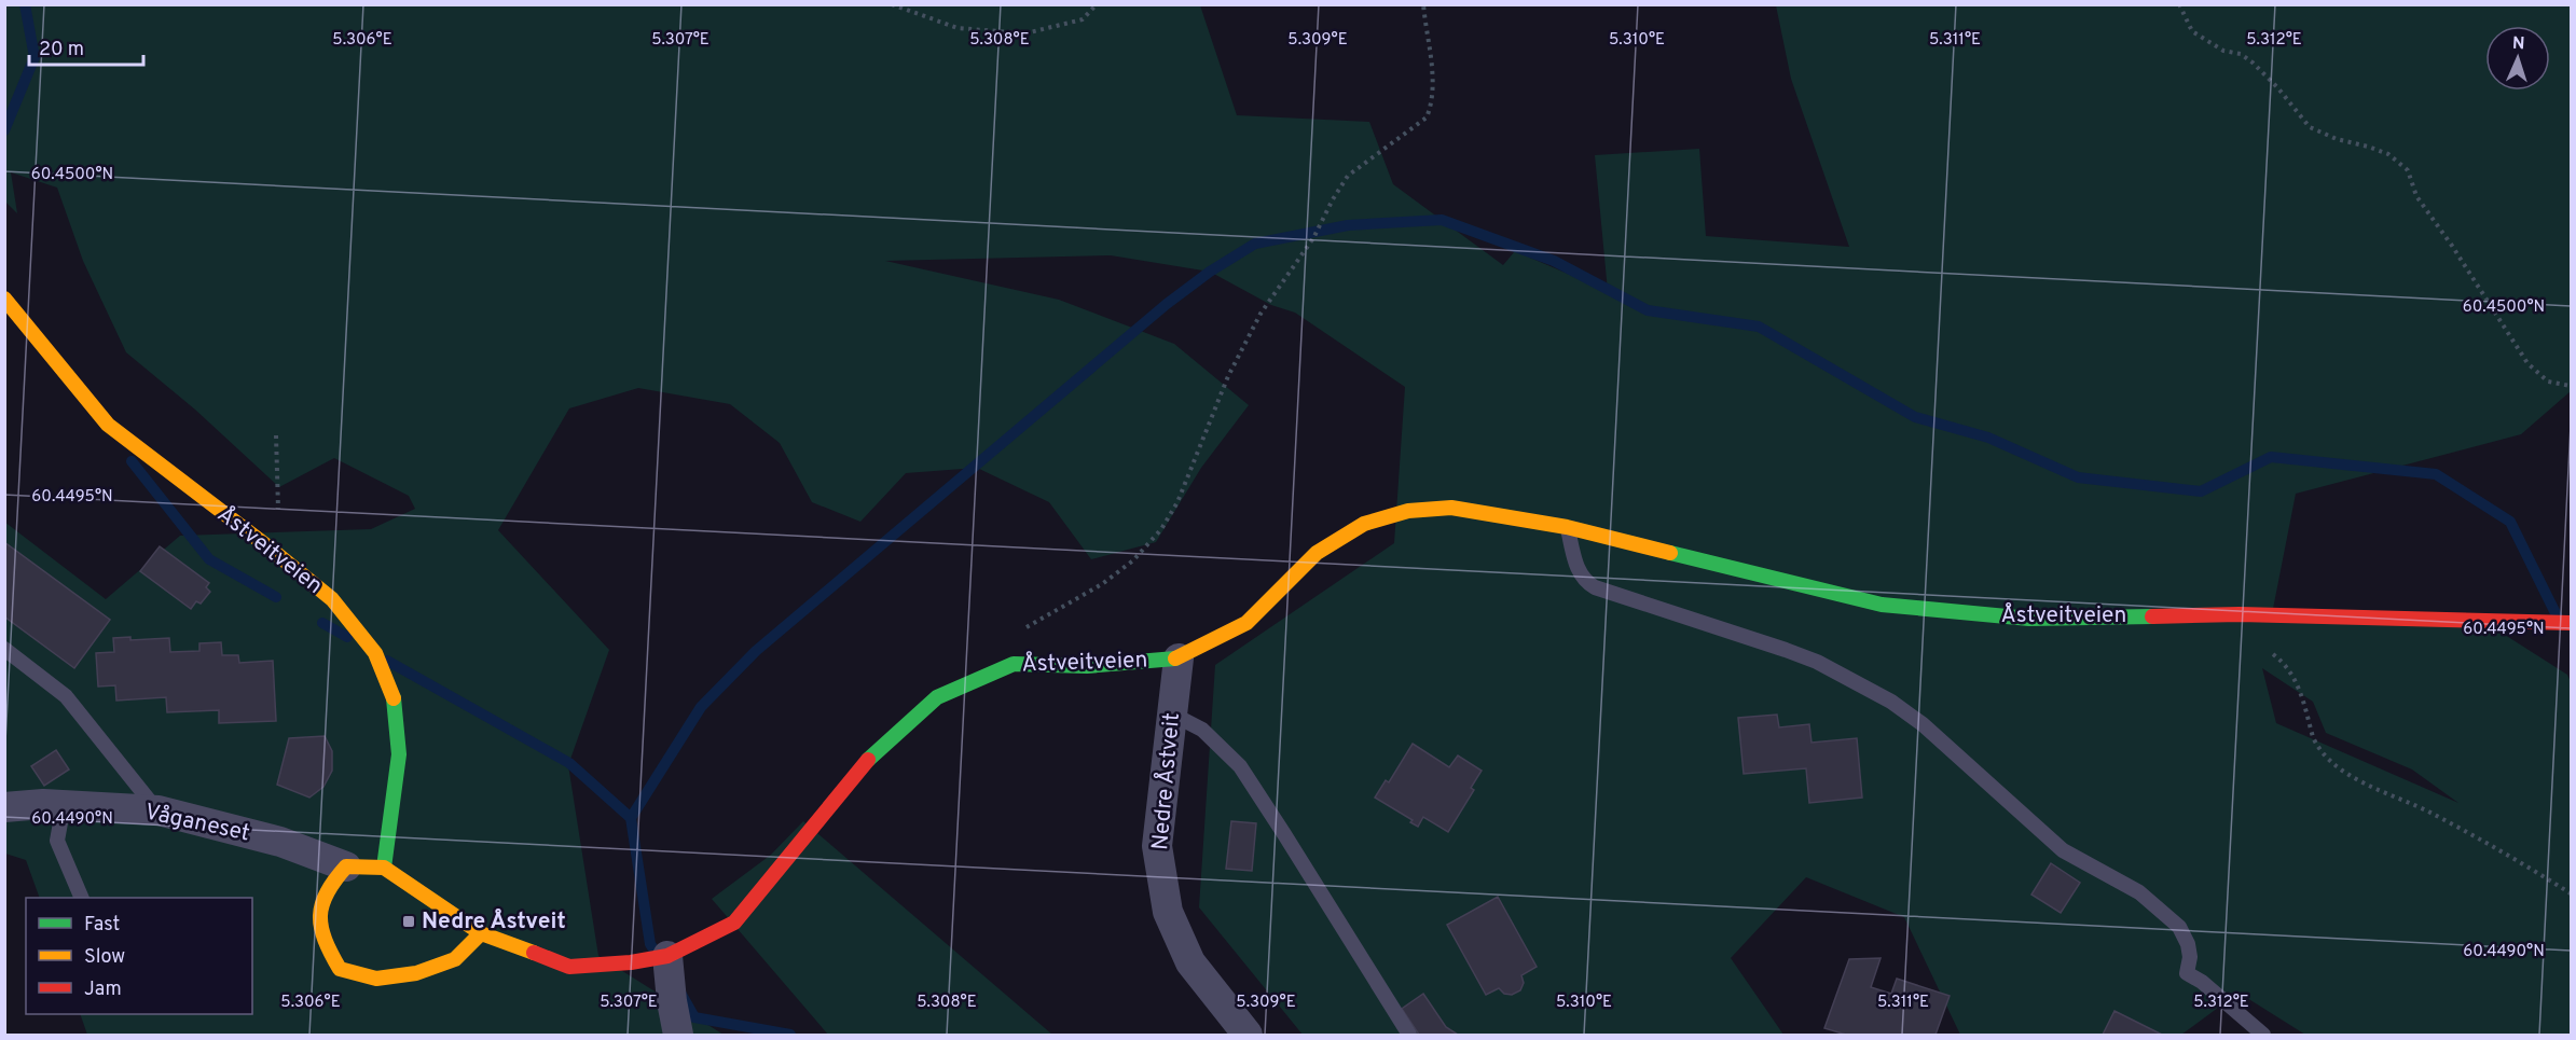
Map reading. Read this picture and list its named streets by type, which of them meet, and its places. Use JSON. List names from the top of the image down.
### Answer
{
  "streets": {
    "street": ["Åstveitveien", "Nedre Åstveit", "Våganeset"]
  },
  "crossings": [
    ["Åstveitveien", "Nedre Åstveit"]
  ],
  "places": {
    "transit": ["Nedre Åstveit"]
  },
  "legend": ["Fast", "Slow", "Jam"],
  "scale_bar": "20 m",
  "north": "top",
  "coordinates": [
    "5.306°E",
    "5.307°E",
    "5.308°E",
    "5.309°E",
    "5.310°E",
    "5.311°E",
    "5.312°E",
    "60.4500°N",
    "60.4495°N",
    "60.4490°N"
  ]
}
